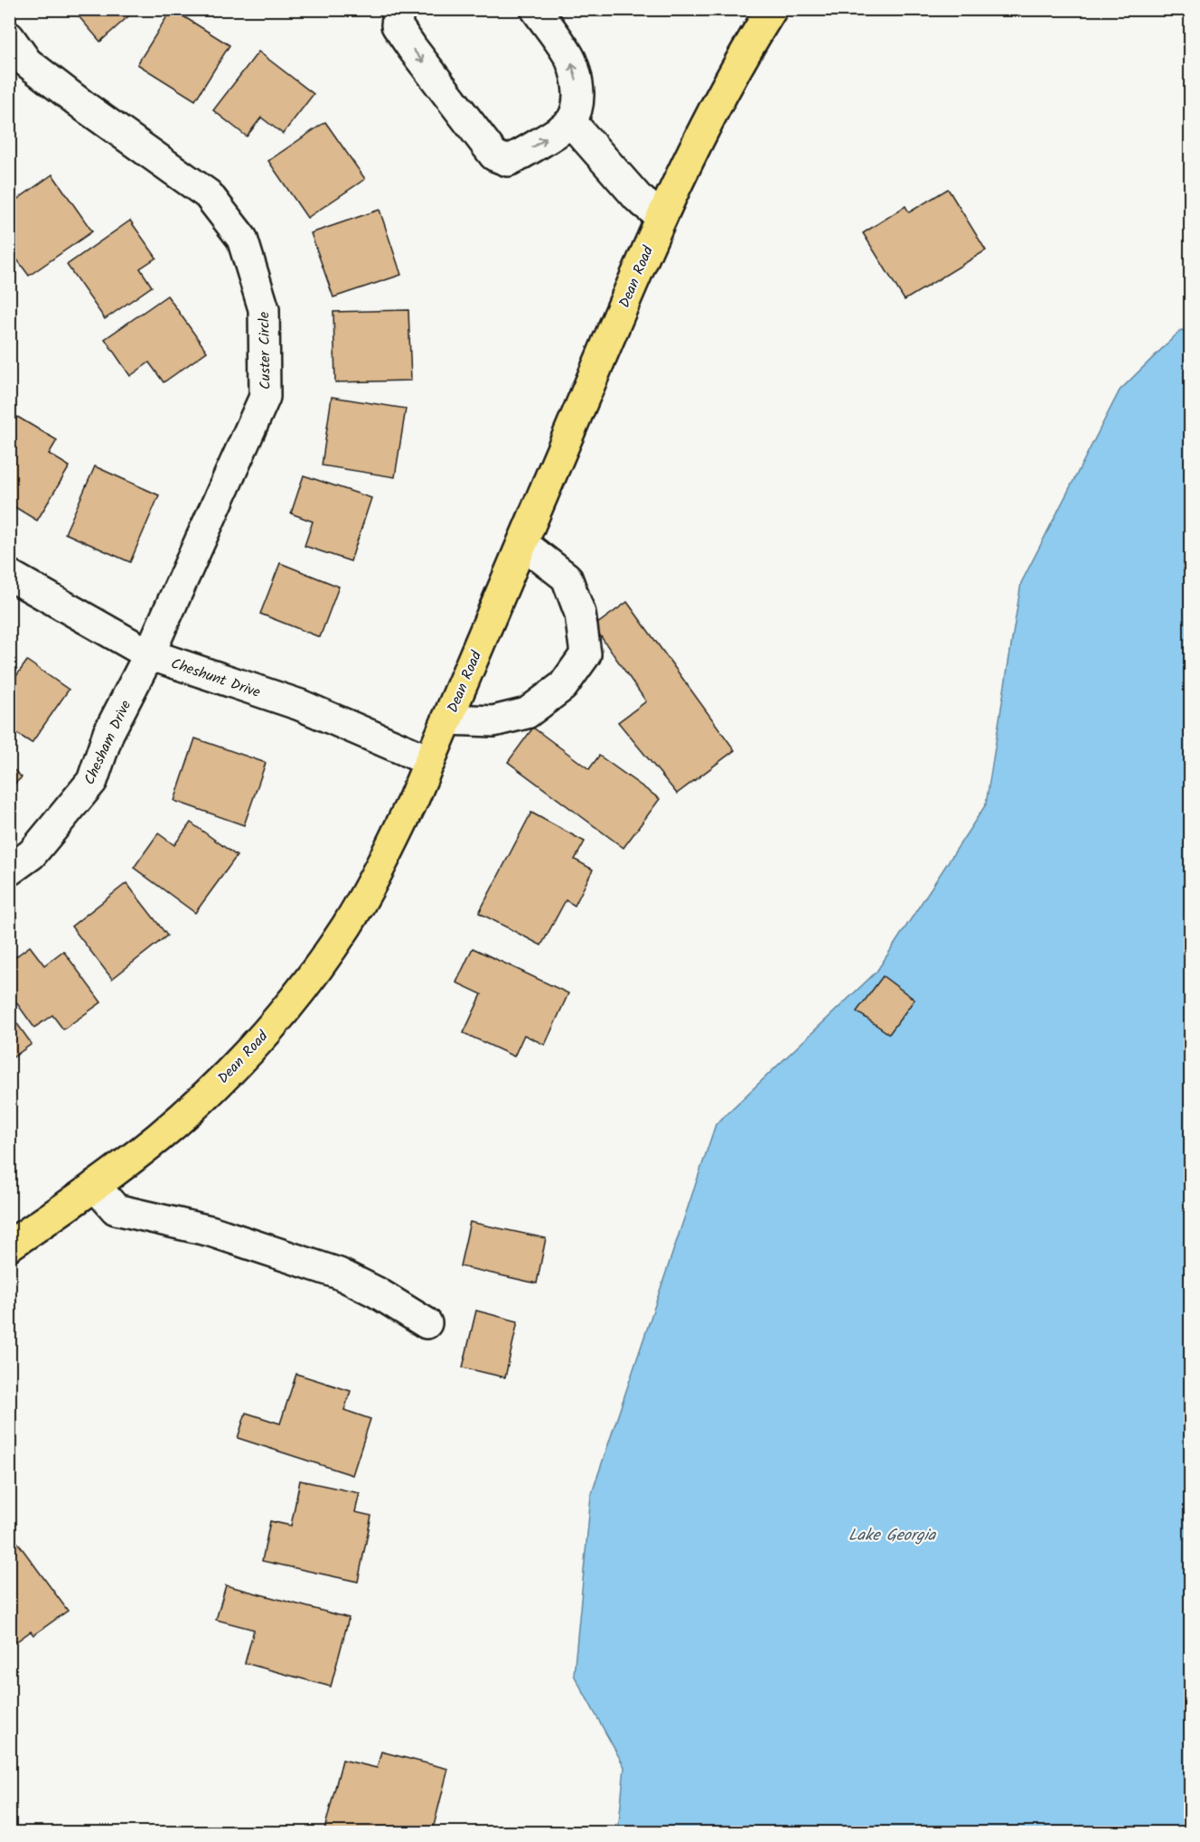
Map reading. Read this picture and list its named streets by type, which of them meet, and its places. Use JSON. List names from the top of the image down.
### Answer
{
  "streets": {
    "main road": ["Dean Road"],
    "street": ["Custer Circle", "Cheshunt Drive", "Chesham Drive"]
  },
  "crossings": [
    ["Dean Road", "Cheshunt Drive"],
    ["Custer Circle", "Cheshunt Drive"],
    ["Custer Circle", "Chesham Drive"],
    ["Cheshunt Drive", "Chesham Drive"]
  ],
  "water": ["Lake Georgia"]
}
